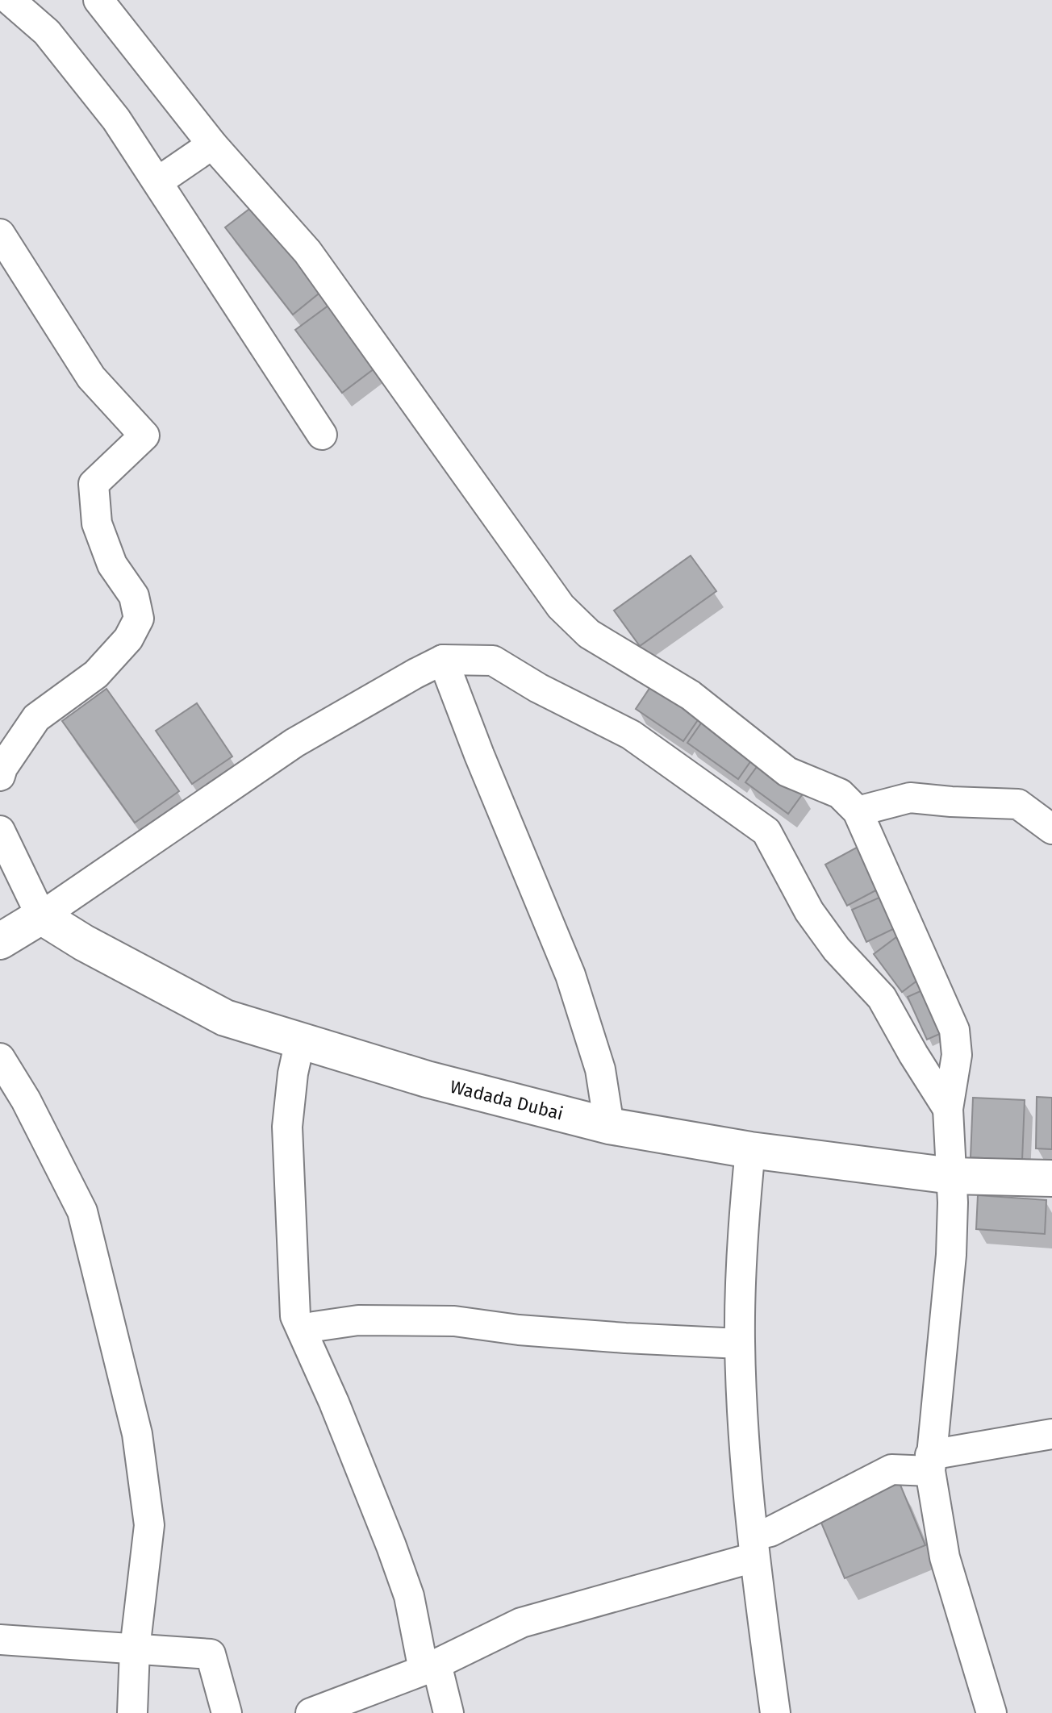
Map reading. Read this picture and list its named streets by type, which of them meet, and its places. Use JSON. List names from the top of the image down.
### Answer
{
  "streets": {
    "street": ["Wadada Dubai"]
  }
}
